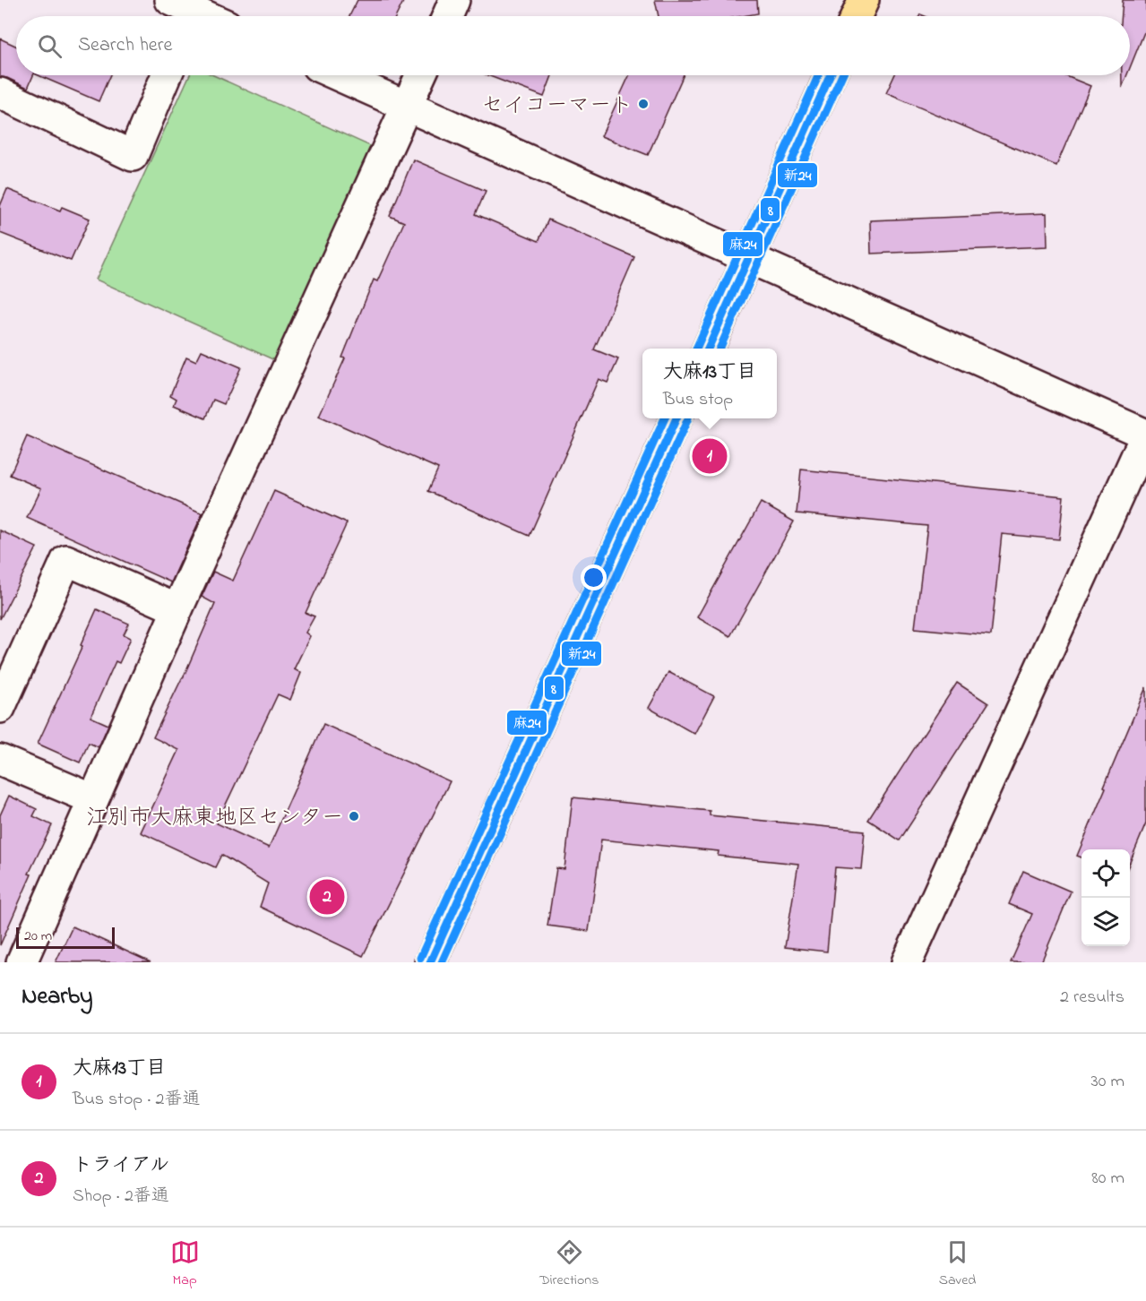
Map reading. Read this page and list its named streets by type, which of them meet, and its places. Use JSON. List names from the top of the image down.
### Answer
{
  "places": ["セイコーマート", "江別市大麻東地区センター"],
  "lines": ["transit line 8", "transit line 新24", "transit line 麻24"],
  "scale_bar": "20 m",
  "page": {
    "search": "Search here",
    "popup": ["大麻13丁目", "Bus stop"],
    "pins": ["1", "2"],
    "scale": "20 m",
    "heading": ["Nearby", "2 results"],
    "list": [
      {
        "mark": "1",
        "name": "大麻13丁目",
        "note": "Bus stop · 2番通",
        "value": "30 m"
      },
      {
        "mark": "2",
        "name": "トライアル",
        "note": "Shop · 2番通",
        "value": "80 m"
      }
    ],
    "nav": ["Map", "Directions", "Saved"]
  }
}
